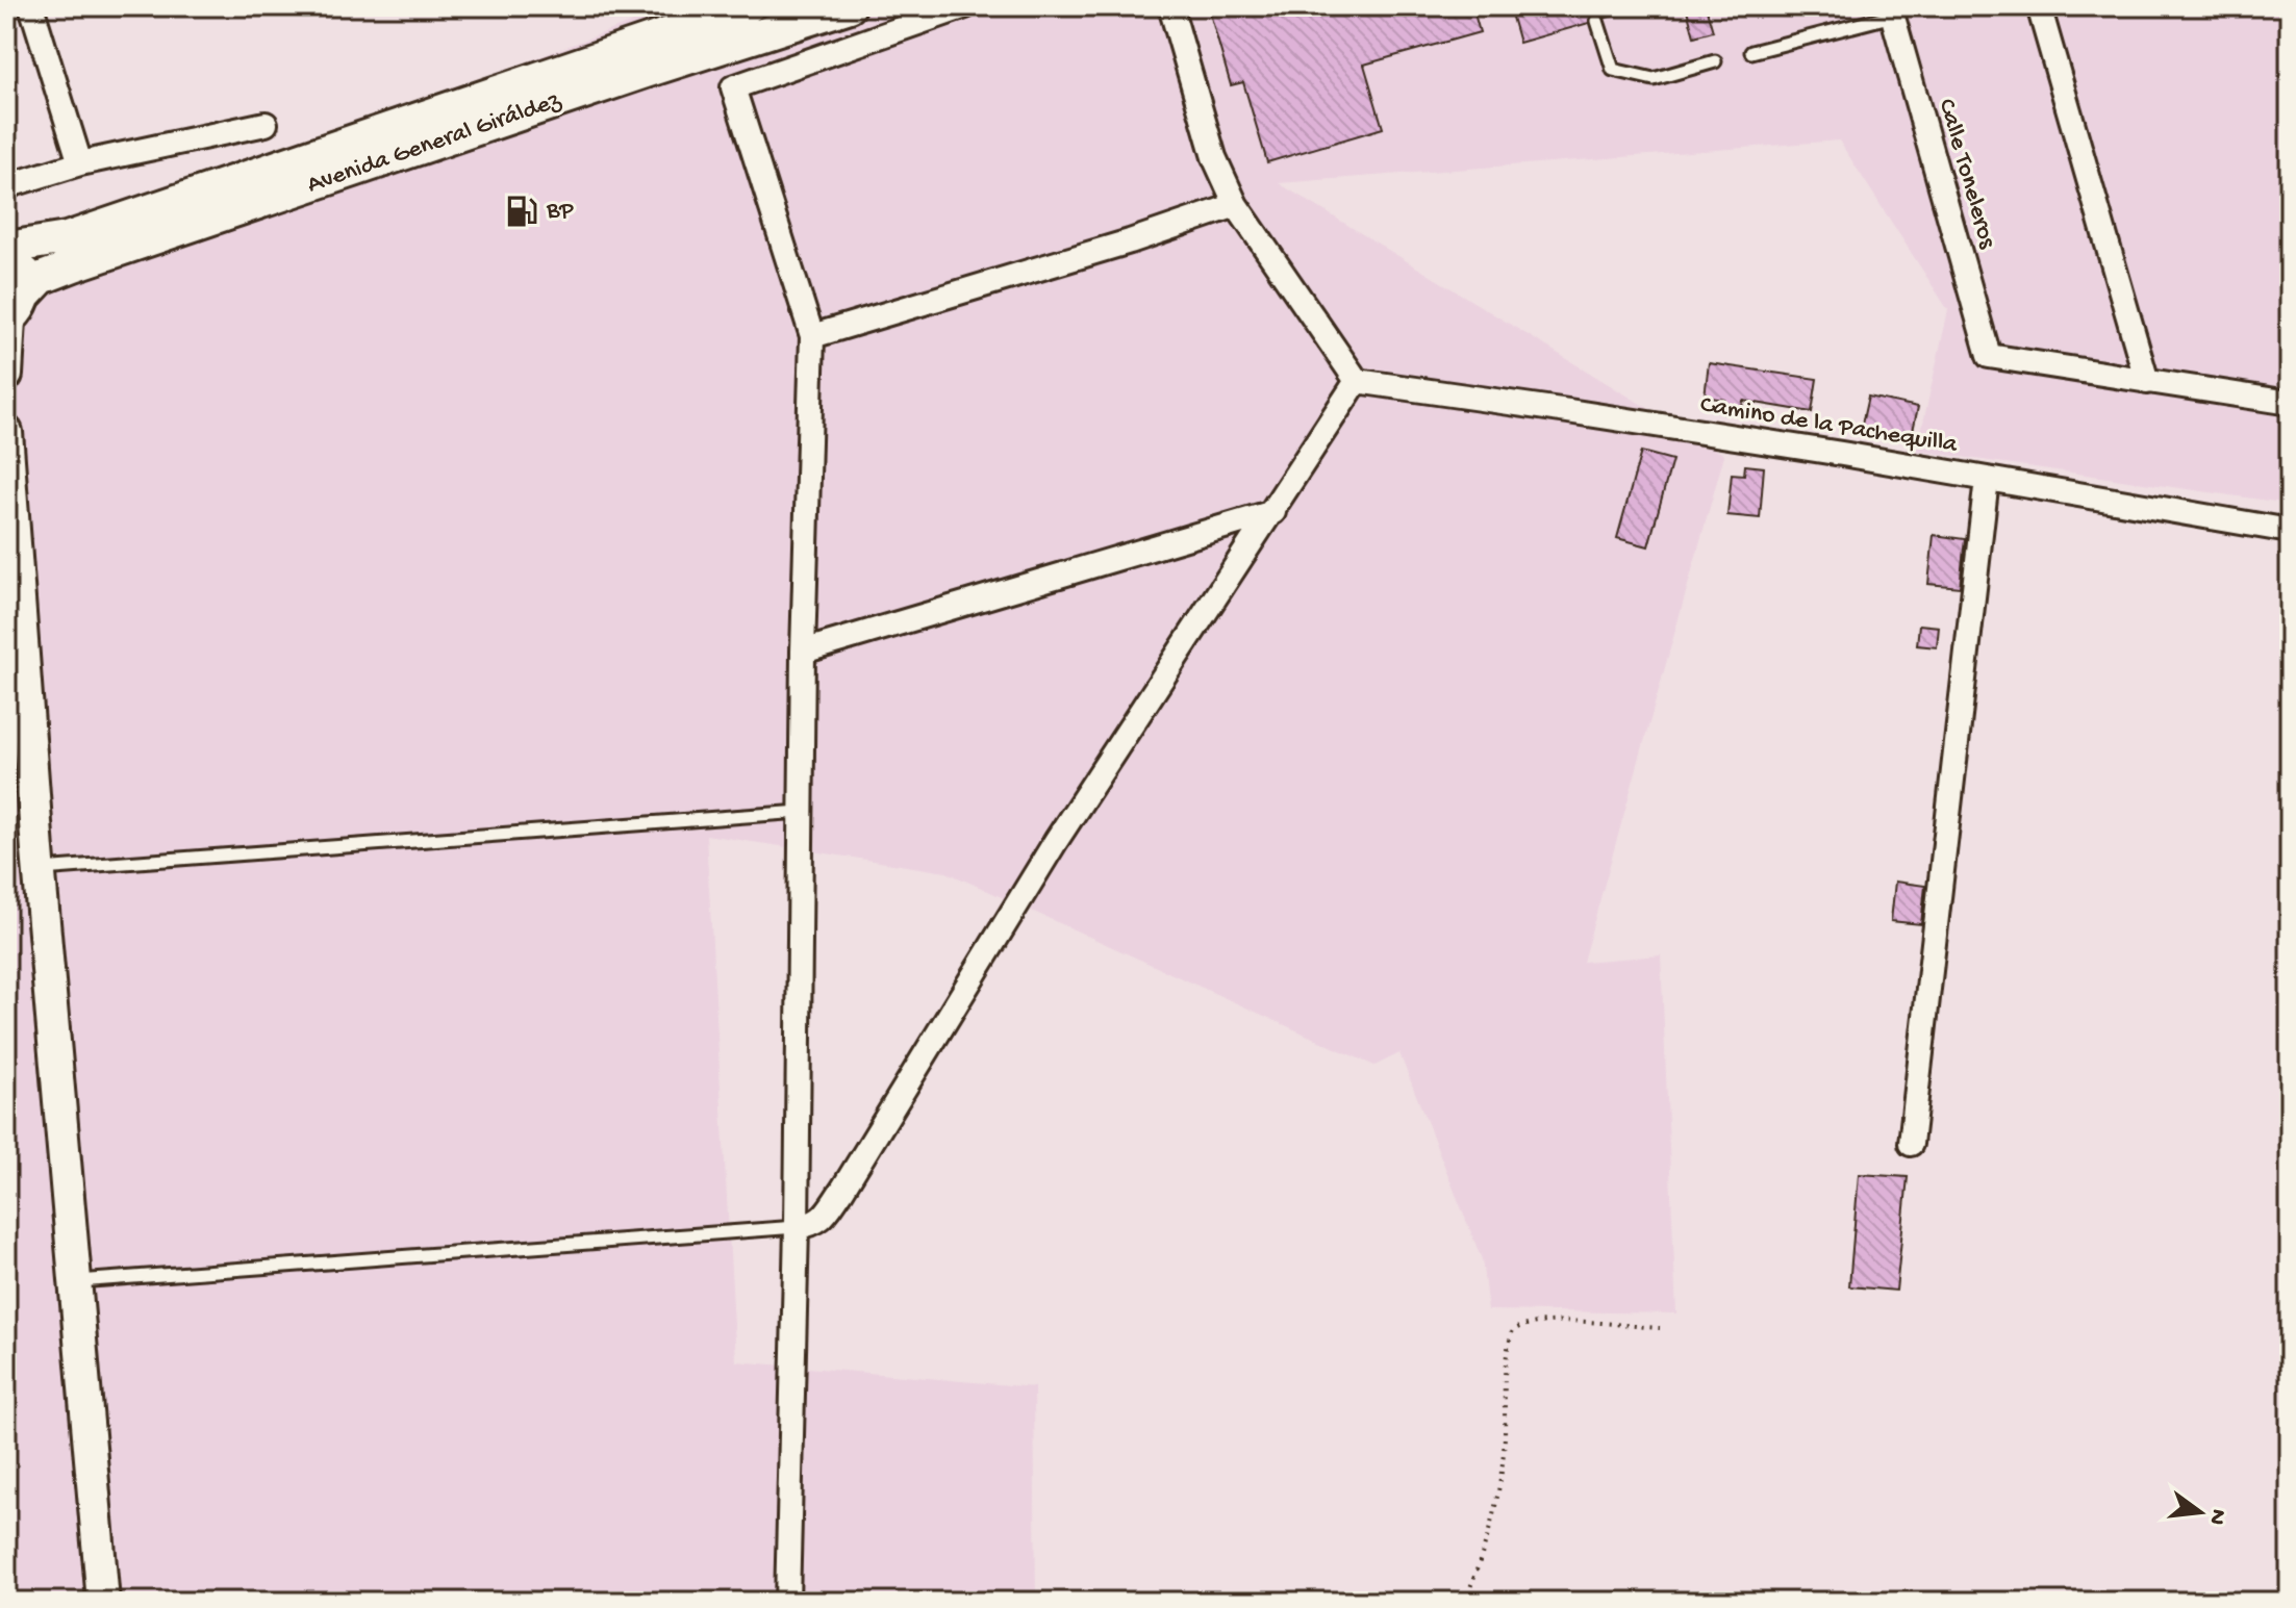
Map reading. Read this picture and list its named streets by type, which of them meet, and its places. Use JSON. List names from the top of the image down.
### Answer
{
  "streets": {
    "main road": ["Avenida General Giráldez"],
    "street": ["Calle Toneleros", "Camino de la Pachequilla"]
  },
  "places": {
    "fuel station": ["BP"]
  },
  "north": "right"
}
